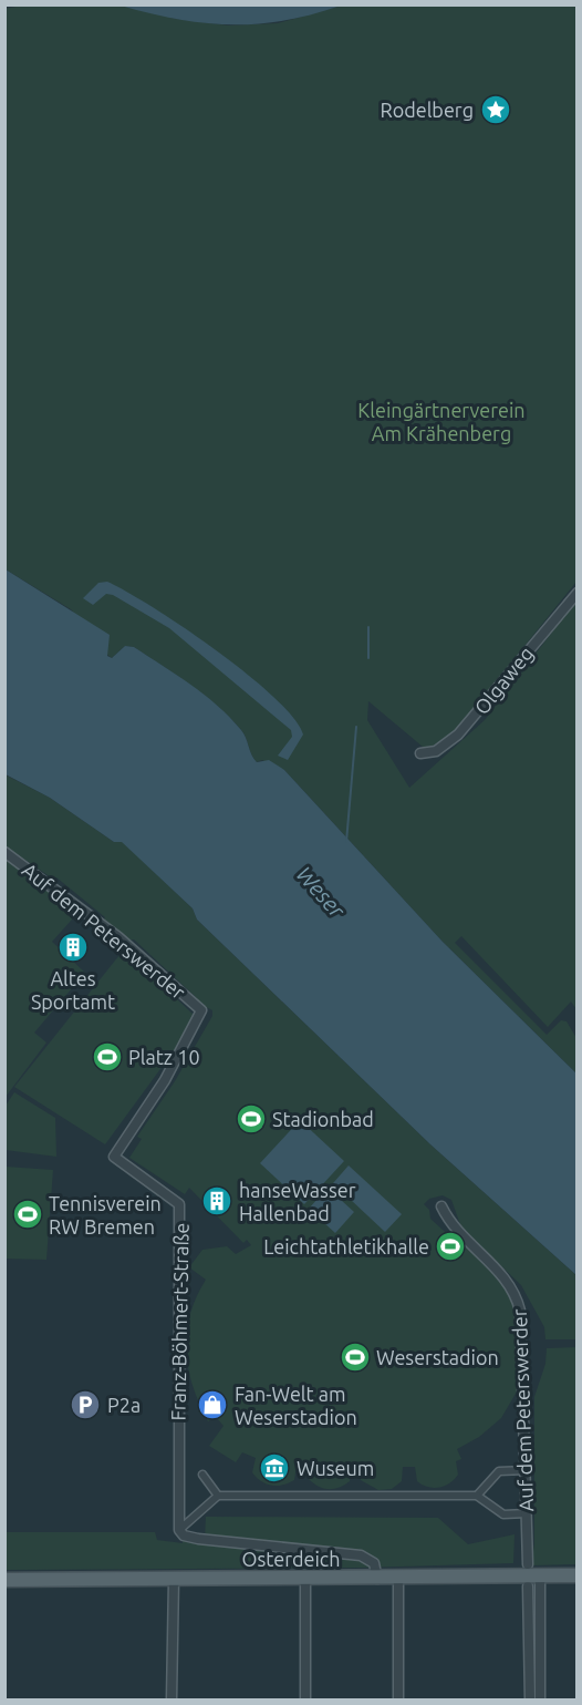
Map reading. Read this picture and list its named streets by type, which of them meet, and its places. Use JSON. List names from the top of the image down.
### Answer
{
  "streets": {
    "main road": ["Osterdeich"],
    "street": ["Olgaweg", "Auf dem Peterswerder", "Franz-Böhmert-Straße"]
  },
  "crossings": [
    ["Auf dem Peterswerder", "Franz-Böhmert-Straße"]
  ],
  "water": ["Weser"],
  "parks": ["Kleingärtnerverein Am Krähenberg"],
  "places": {
    "place": ["Rodelberg"],
    "building": ["Altes Sportamt", "hanseWasser Hallenbad"],
    "sports": [
      "Platz 10",
      "Stadionbad",
      "Tennisverein RW Bremen",
      "Leichtathletikhalle",
      "Weserstadion"
    ],
    "parking": ["P2a"],
    "shop": ["Fan-Welt am Weserstadion"],
    "museum": ["Wuseum"]
  }
}
